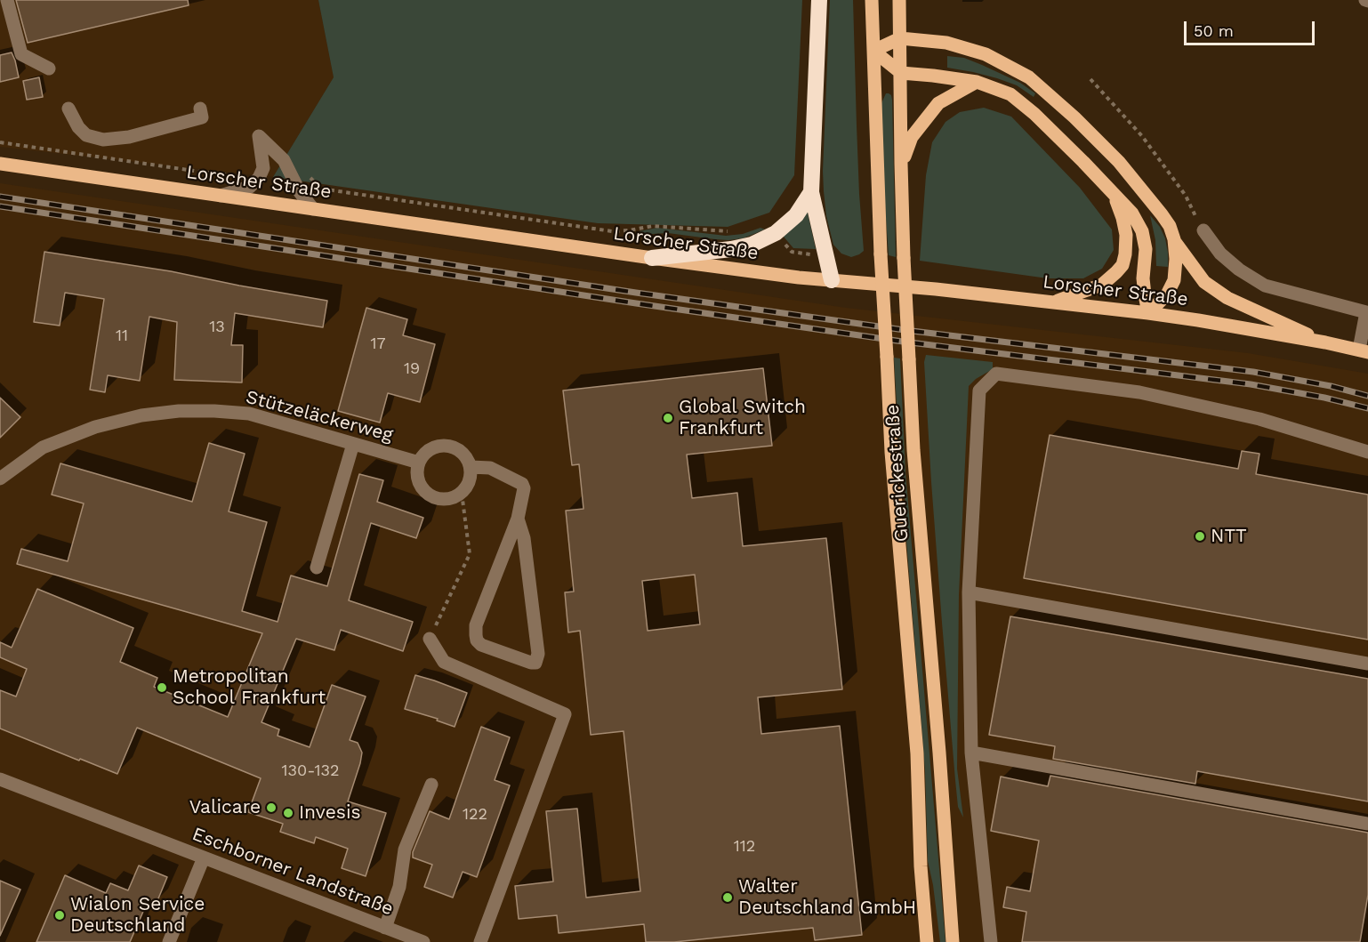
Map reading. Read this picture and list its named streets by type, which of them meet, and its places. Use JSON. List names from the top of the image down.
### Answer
{
  "streets": {
    "main road": ["Lorscher Straße", "Guerickestraße"],
    "street": ["Stützeläckerweg", "Eschborner Landstraße"]
  },
  "places": [
    "Global Switch Frankfurt",
    "NTT",
    "Metropolitan School Frankfurt",
    "Valicare",
    "Invesis",
    "Walter Deutschland GmbH",
    "Wialon Service Deutschland"
  ],
  "house_numbers": [
    "13",
    "11",
    "17",
    "19",
    "130-132",
    "122",
    "112"
  ],
  "scale_bar": "50 m"
}
